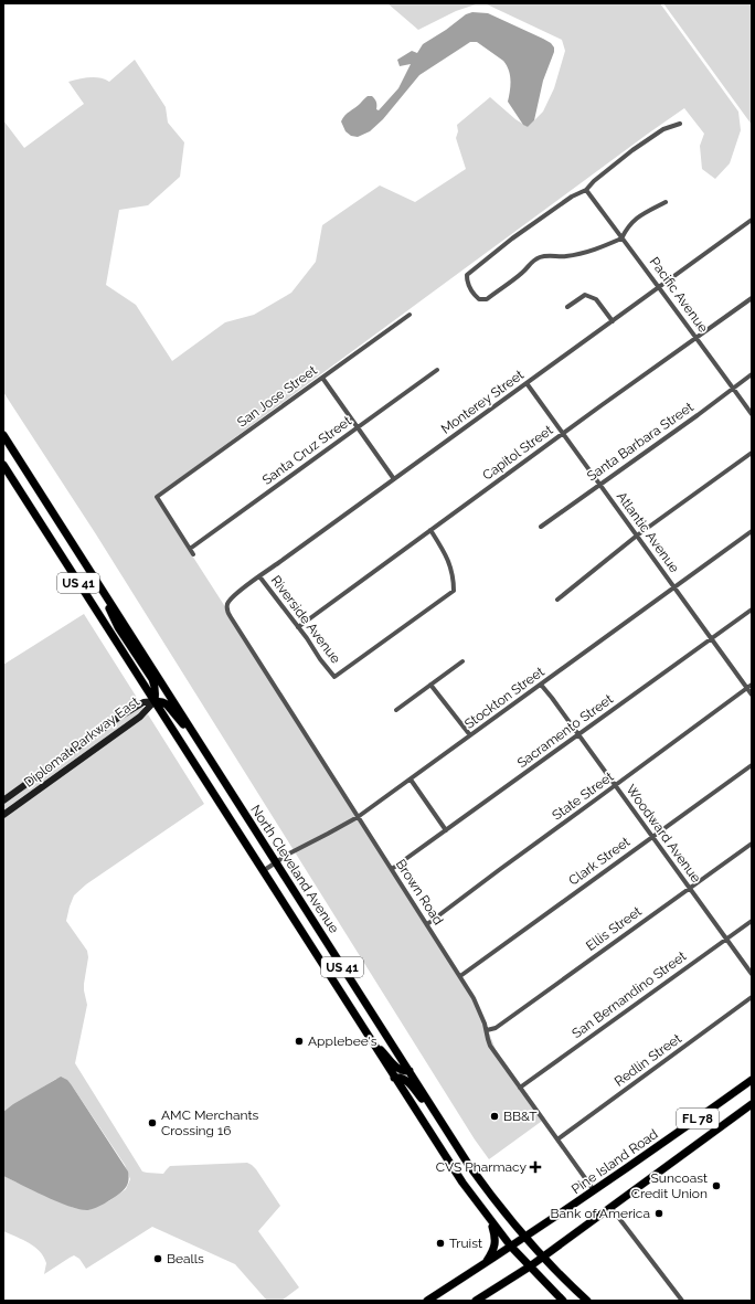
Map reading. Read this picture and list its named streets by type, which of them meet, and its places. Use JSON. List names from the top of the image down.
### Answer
{
  "streets": {
    "main road": [
      "US 41",
      "Diplomat Parkway East",
      "North Cleveland Avenue",
      "FL 78",
      "Pine Island Road"
    ],
    "street": [
      "Pacific Avenue",
      "San Jose Street",
      "Monterey Street",
      "Santa Barbara Street",
      "Santa Cruz Street",
      "Capitol Street",
      "Atlantic Avenue",
      "Riverside Avenue",
      "Stockton Street",
      "Sacramento Street",
      "State Street",
      "Woodward Avenue",
      "Clark Street",
      "Brown Road",
      "Ellis Street",
      "San Bernandino Street",
      "Redlin Street"
    ]
  },
  "crossings": [
    ["Pacific Avenue", "Monterey Street"],
    ["Pacific Avenue", "Santa Barbara Street"],
    ["Pacific Avenue", "Capitol Street"],
    ["San Jose Street", "Santa Cruz Street"],
    ["Monterey Street", "Atlantic Avenue"],
    ["Monterey Street", "Riverside Avenue"],
    ["Monterey Street", "Brown Road"],
    ["Santa Barbara Street", "Atlantic Avenue"],
    ["Capitol Street", "Atlantic Avenue"],
    ["Capitol Street", "Riverside Avenue"],
    ["Atlantic Avenue", "Stockton Street"],
    ["Atlantic Avenue", "Sacramento Street"],
    ["Atlantic Avenue", "State Street"],
    ["Stockton Street", "Woodward Avenue"],
    ["Stockton Street", "North Cleveland Avenue"],
    ["Stockton Street", "Brown Road"],
    ["Sacramento Street", "Woodward Avenue"],
    ["Sacramento Street", "Brown Road"],
    ["Diplomat Parkway East", "North Cleveland Avenue"],
    ["State Street", "Woodward Avenue"],
    ["State Street", "Brown Road"],
    ["Woodward Avenue", "Clark Street"],
    ["Woodward Avenue", "Ellis Street"],
    ["Woodward Avenue", "San Bernandino Street"],
    ["Clark Street", "Brown Road"],
    ["North Cleveland Avenue", "FL 78"],
    ["North Cleveland Avenue", "Pine Island Road"],
    ["Brown Road", "Ellis Street"],
    ["Brown Road", "San Bernandino Street"],
    ["Brown Road", "Redlin Street"],
    ["Brown Road", "Pine Island Road"],
    ["FL 78", "Pine Island Road"]
  ],
  "places": {
    "other": [
      "Applebee's",
      "BB&T",
      "AMC Merchants Crossing 16",
      "Suncoast Credit Union",
      "Bank of America",
      "Truist",
      "Bealls"
    ],
    "health": ["CVS Pharmacy"]
  }
}
